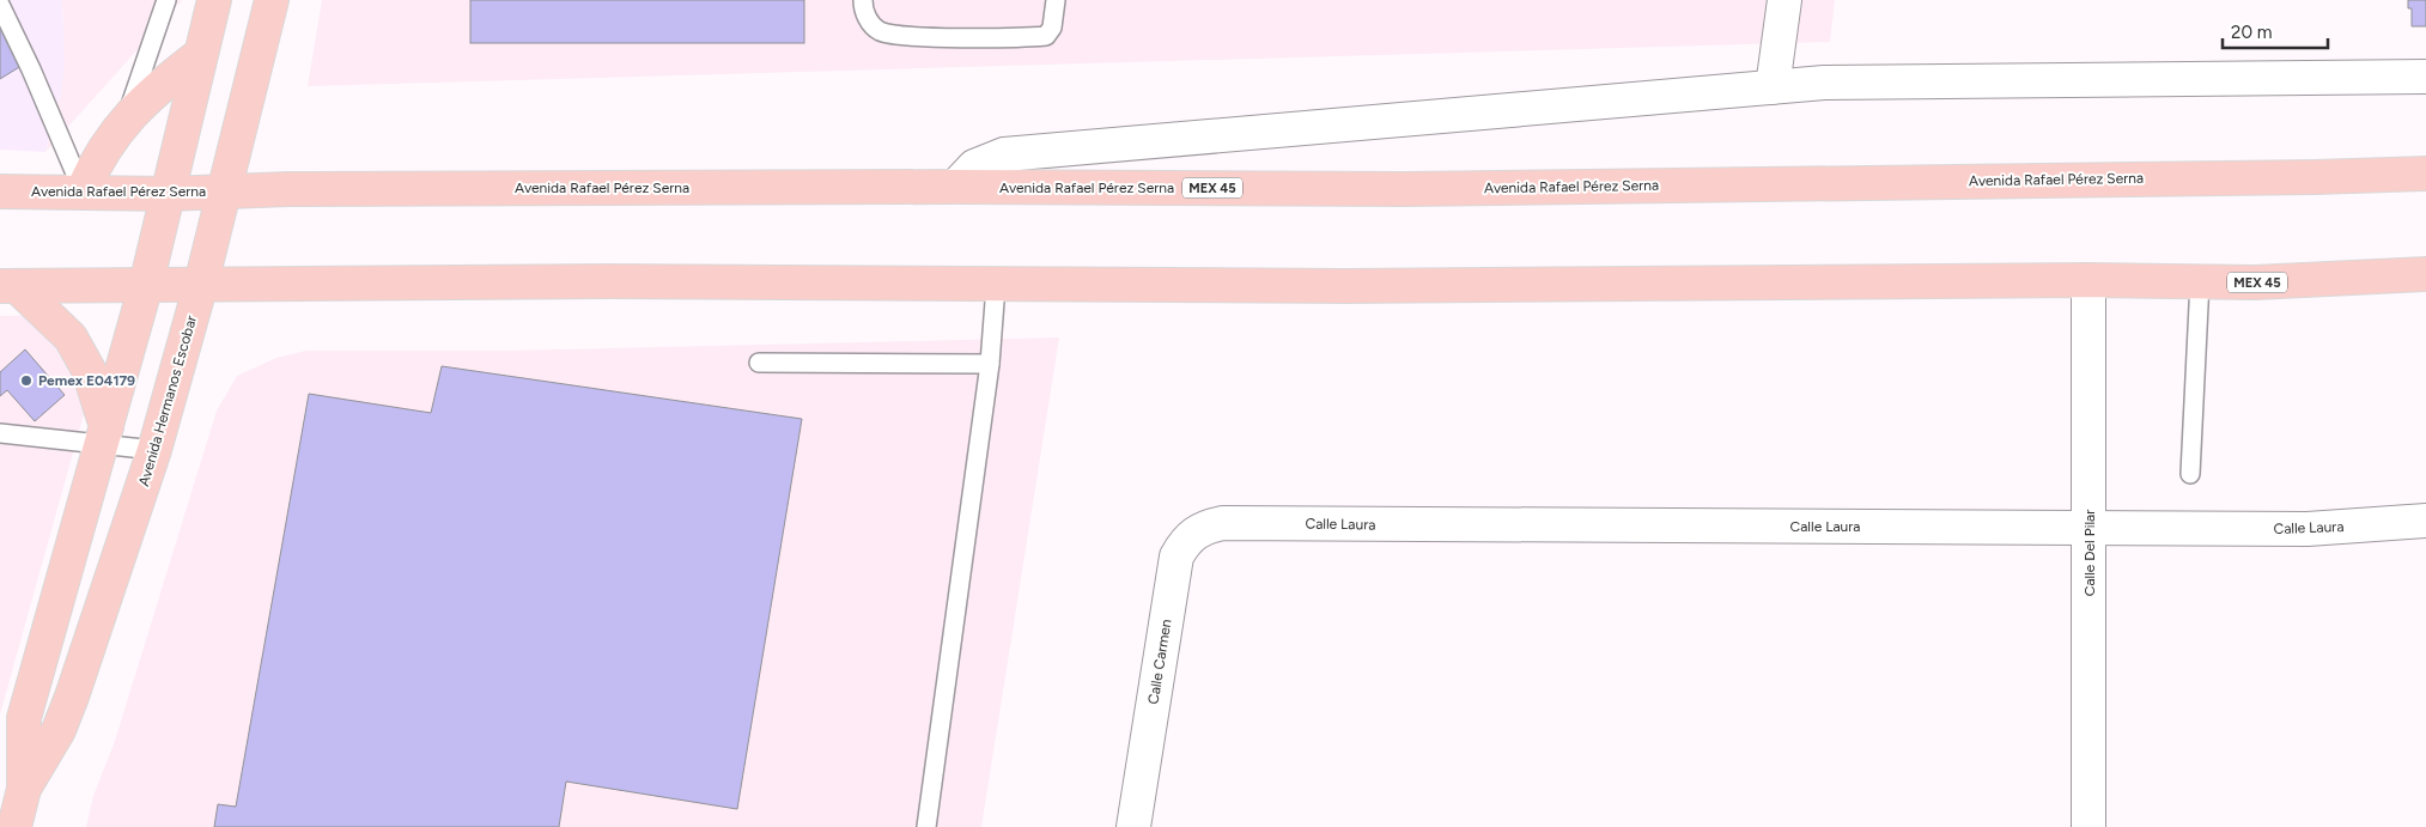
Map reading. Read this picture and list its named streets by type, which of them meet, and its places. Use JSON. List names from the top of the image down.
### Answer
{
  "streets": {
    "main road": ["Avenida Rafael Pérez Serna", "MEX 45", "Avenida Hermanos Escobar"],
    "street": ["Calle Laura", "Calle Del Pilar", "Calle Carmen"]
  },
  "crossings": [
    ["Avenida Rafael Pérez Serna", "Avenida Hermanos Escobar"],
    ["MEX 45", "Avenida Hermanos Escobar"],
    ["MEX 45", "Calle Del Pilar"],
    ["Calle Laura", "Calle Del Pilar"],
    ["Calle Laura", "Calle Carmen"]
  ],
  "places": ["Pemex E04179"],
  "scale_bar": "20 m"
}
